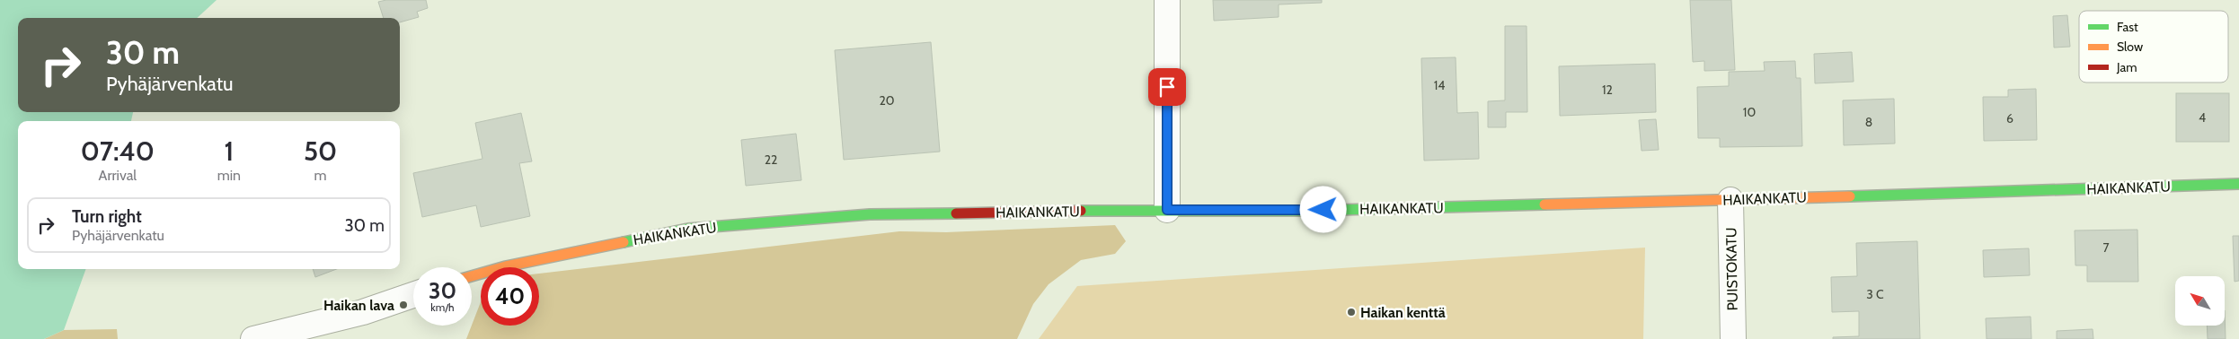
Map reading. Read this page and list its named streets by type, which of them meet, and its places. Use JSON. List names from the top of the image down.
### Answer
{
  "streets": {
    "street": ["HAIKANKATU", "PUISTOKATU"]
  },
  "crossings": [
    ["HAIKANKATU", "PUISTOKATU"]
  ],
  "places": ["Haikan lava", "Haikan kenttä"],
  "house_numbers": [
    "14",
    "12",
    "20",
    "10",
    "4",
    "6",
    "8",
    "22",
    "7",
    "3 C"
  ],
  "legend": ["Fast", "Slow", "Jam"],
  "north": "top left",
  "page": {
    "turn": ["30 m", "Pyhäjärvenkatu"],
    "eta": [
      "07:40",
      "Arrival",
      "1",
      "min",
      "50",
      "m"
    ],
    "list": [
      {
        "name": "Turn right",
        "note": "Pyhäjärvenkatu",
        "value": "30 m"
      }
    ],
    "speed": "30 km/h",
    "limit": "40"
  }
}
